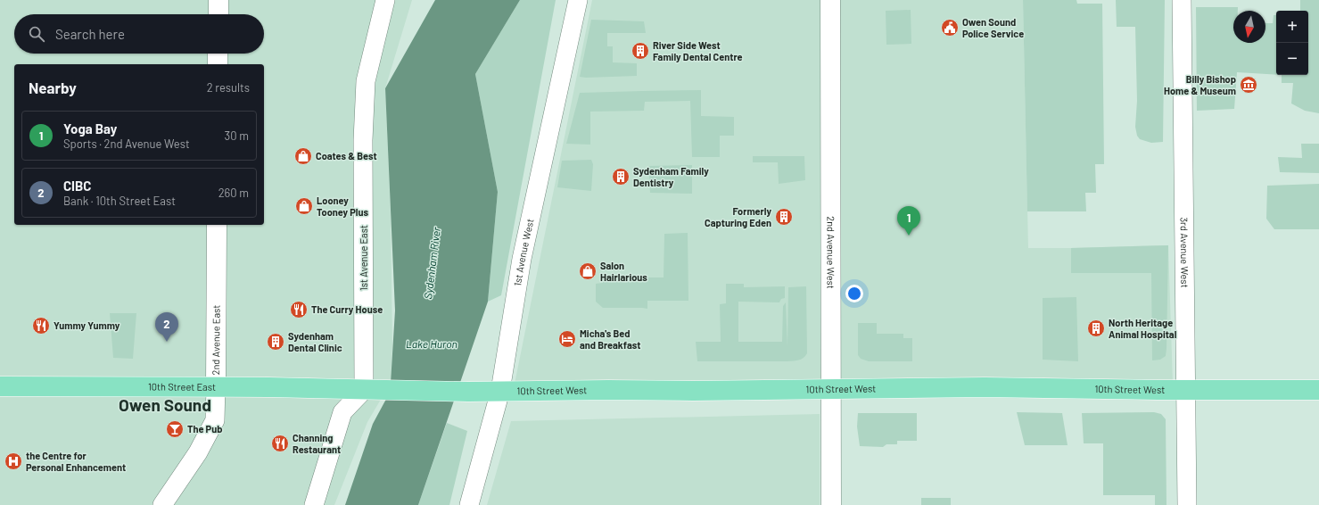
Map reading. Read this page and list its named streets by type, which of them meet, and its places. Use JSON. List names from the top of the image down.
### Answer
{
  "streets": {
    "main road": ["10th Street East", "10th Street West"],
    "street": [
      "1st Avenue West",
      "2nd Avenue West",
      "3rd Avenue West",
      "1st Avenue East",
      "2nd Avenue East"
    ]
  },
  "crossings": [
    ["1st Avenue West", "10th Street West"],
    ["2nd Avenue West", "10th Street West"],
    ["3rd Avenue West", "10th Street West"],
    ["1st Avenue East", "10th Street East"],
    ["1st Avenue East", "10th Street West"],
    ["2nd Avenue East", "10th Street East"],
    ["10th Street East", "10th Street West"]
  ],
  "districts": ["Owen Sound"],
  "water": ["Sydenham River", "Lake Huron"],
  "places": {
    "public building": ["Owen Sound Police Service"],
    "building": [
      "River Side West Family Dental Centre",
      "Sydenham Family Dentistry",
      "Formerly Capturing Eden",
      "North Heritage Animal Hospital",
      "Sydenham Dental Clinic"
    ],
    "museum": ["Billy Bishop Home & Museum"],
    "shop": ["Coates & Best", "Looney Tooney Plus", "Salon Hairlarious"],
    "restaurant": ["The Curry House", "Yummy Yummy", "Channing Restaurant"],
    "hotel": ["Micha's Bed and Breakfast"],
    "bar": ["The Pub"],
    "hospital": ["the Centre for Personal Enhancement"]
  },
  "north": "bottom",
  "page": {
    "map_buttons": ["+", "−"],
    "search": "Search here",
    "heading": ["Nearby", "2 results"],
    "list": [
      {
        "mark": "1",
        "name": "Yoga Bay",
        "note": "Sports · 2nd Avenue West",
        "value": "30 m"
      },
      {
        "mark": "2",
        "name": "CIBC",
        "note": "Bank · 10th Street East",
        "value": "260 m"
      }
    ],
    "pins": ["1", "2"]
  }
}
